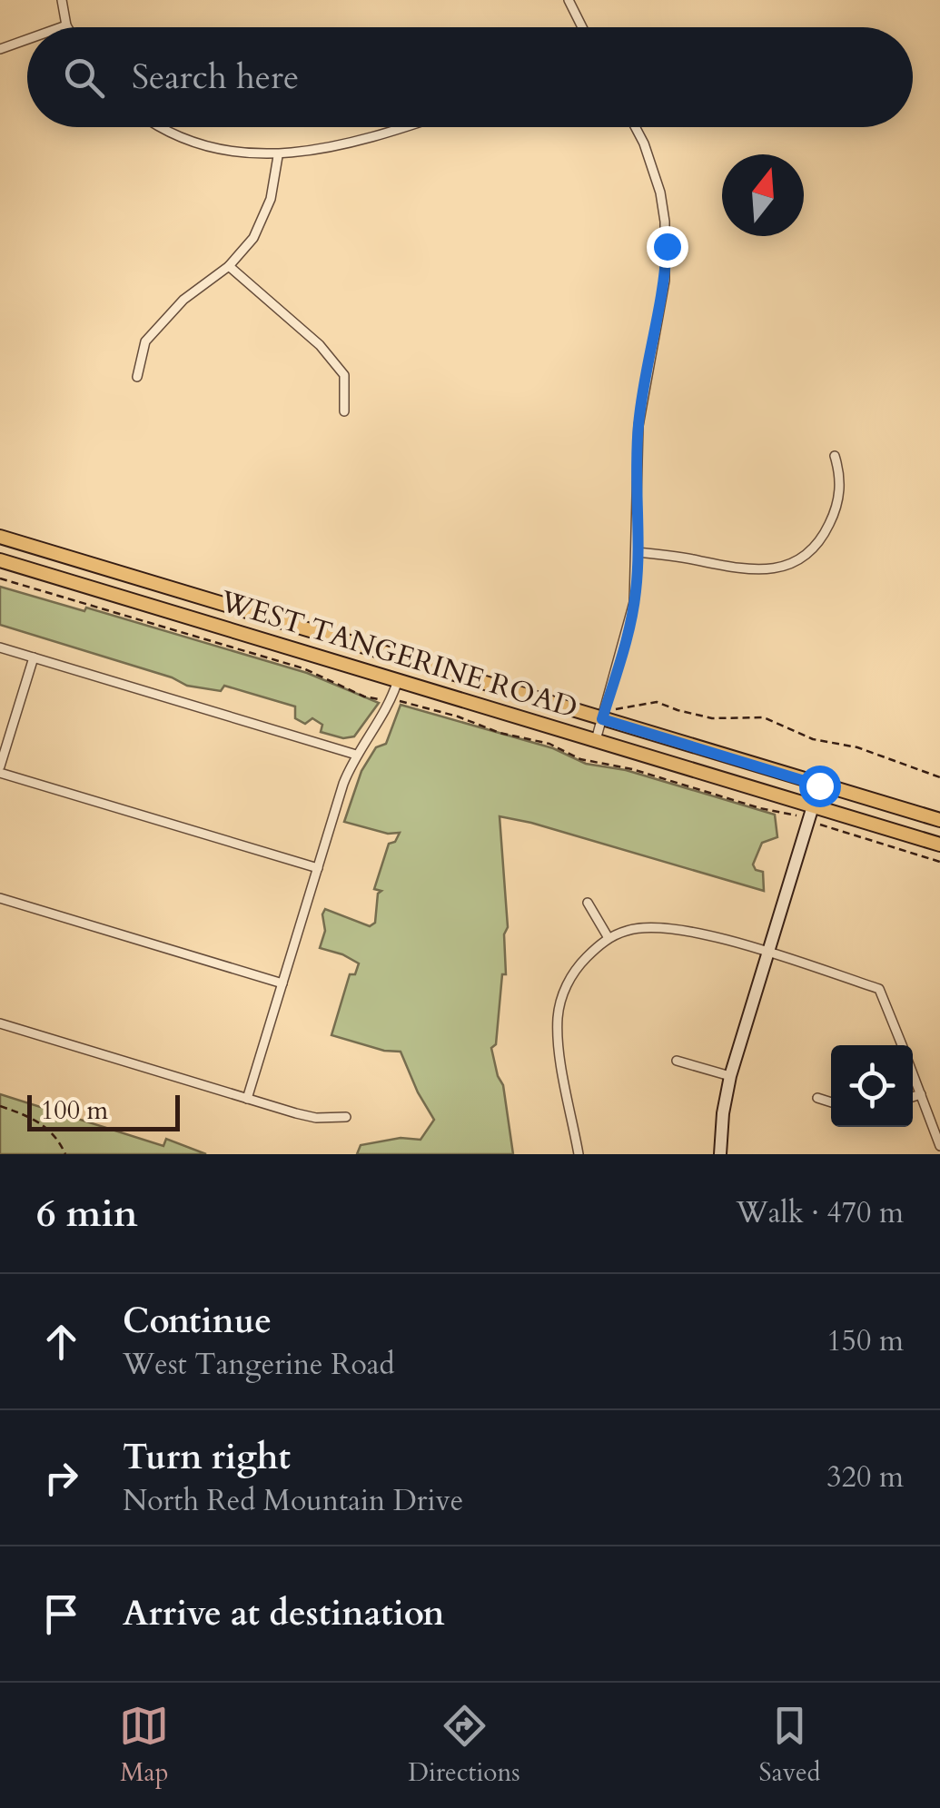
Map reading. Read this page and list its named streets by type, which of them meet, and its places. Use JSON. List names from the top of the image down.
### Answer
{
  "streets": {
    "main road": ["WEST TANGERINE ROAD"]
  },
  "scale_bar": "100 m",
  "north": "top",
  "page": {
    "search": "Search here",
    "scale": "100 m",
    "heading": ["6 min", "Walk · 470 m"],
    "list": [
      ["Continue", "West Tangerine Road", "150 m"],
      ["Turn right", "North Red Mountain Drive", "320 m"],
      "Arrive at destination"
    ],
    "nav": ["Map", "Directions", "Saved"]
  }
}
